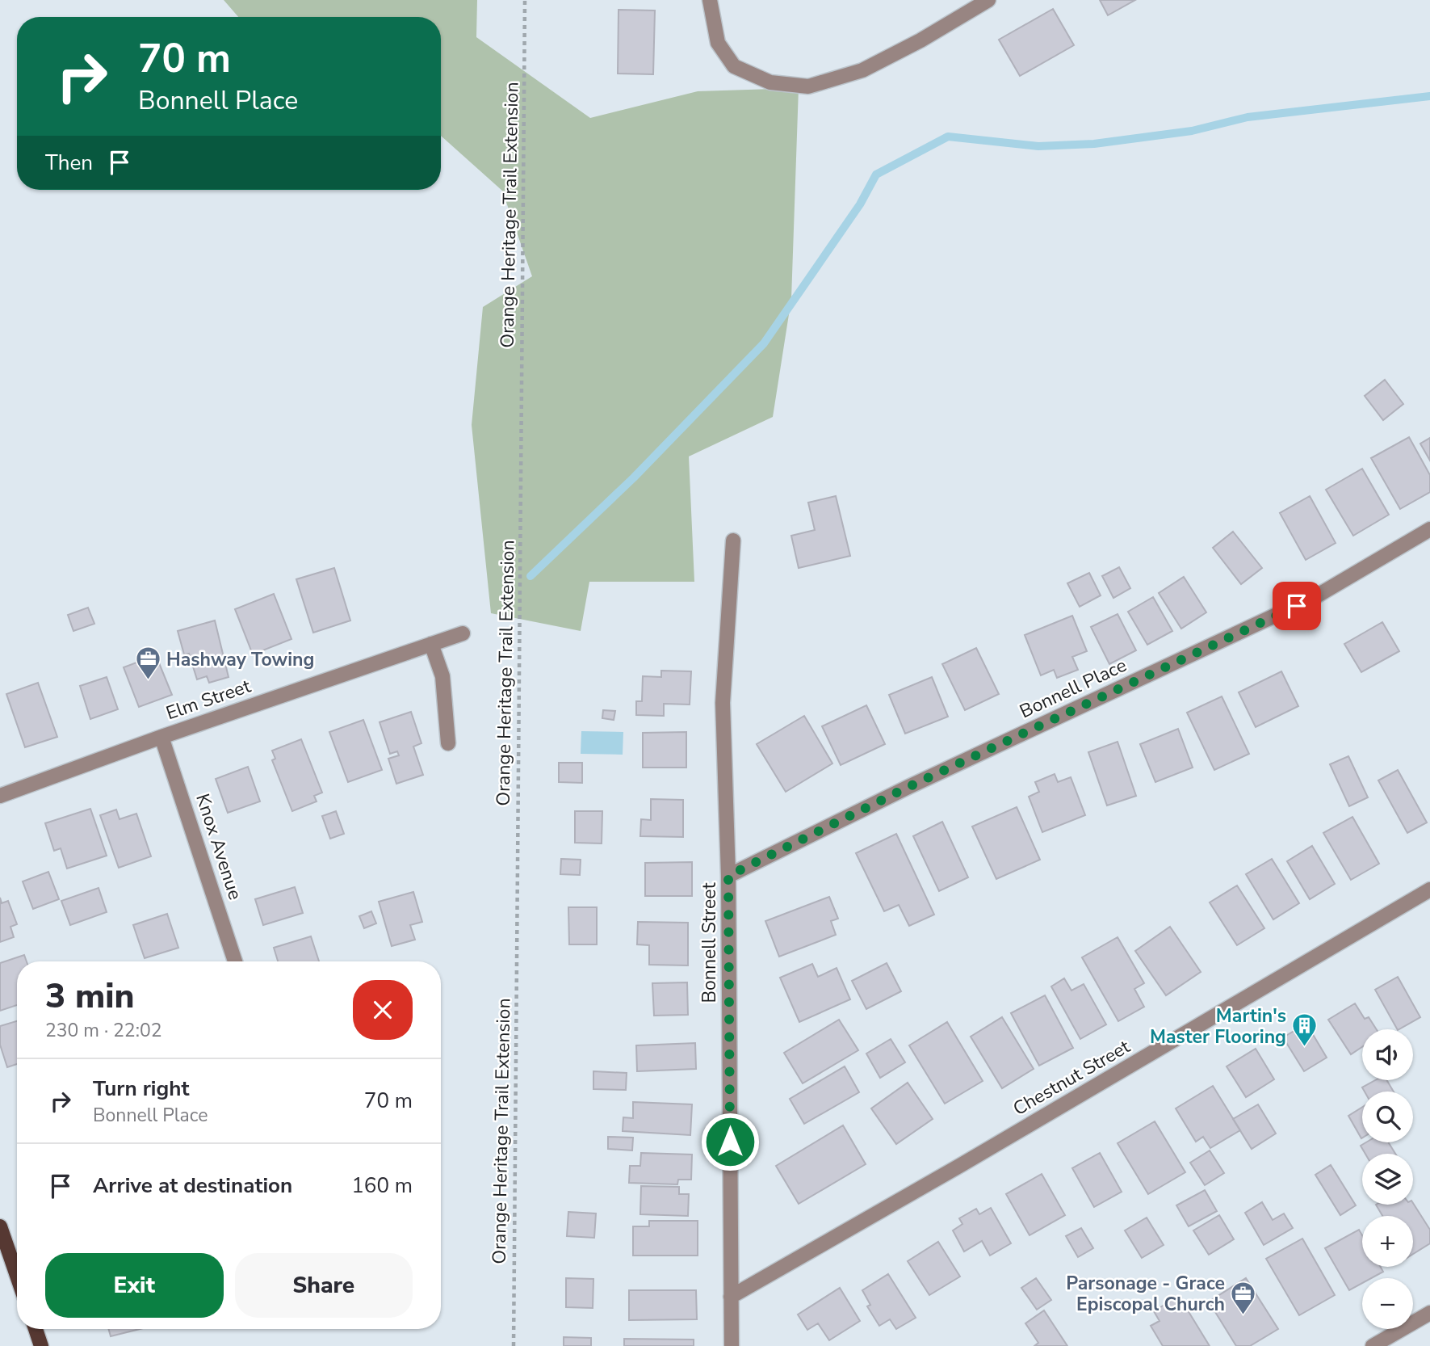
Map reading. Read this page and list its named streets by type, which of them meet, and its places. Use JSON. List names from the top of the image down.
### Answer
{
  "streets": {
    "street": [
      "Bonnell Place",
      "Elm Street",
      "Knox Avenue",
      "Bonnell Street",
      "Chestnut Street"
    ],
    "path": ["Orange Heritage Trail Extension"]
  },
  "crossings": [
    ["Bonnell Place", "Bonnell Street"],
    ["Elm Street", "Knox Avenue"],
    ["Bonnell Street", "Chestnut Street"]
  ],
  "places": {
    "office": ["Hashway Towing", "Parsonage - Grace Episcopal Church"],
    "building": ["Martin's Master Flooring"]
  },
  "page": {
    "turn": ["70 m", "Bonnell Place"],
    "then": "Then",
    "heading": ["3 min", "230 m · 22:02"],
    "map_buttons": ["+", "−"],
    "list": [
      {
        "name": "Turn right",
        "note": "Bonnell Place",
        "value": "70 m"
      },
      {
        "name": "Arrive at destination",
        "value": "160 m"
      }
    ],
    "buttons": ["Exit", "Share"]
  }
}
